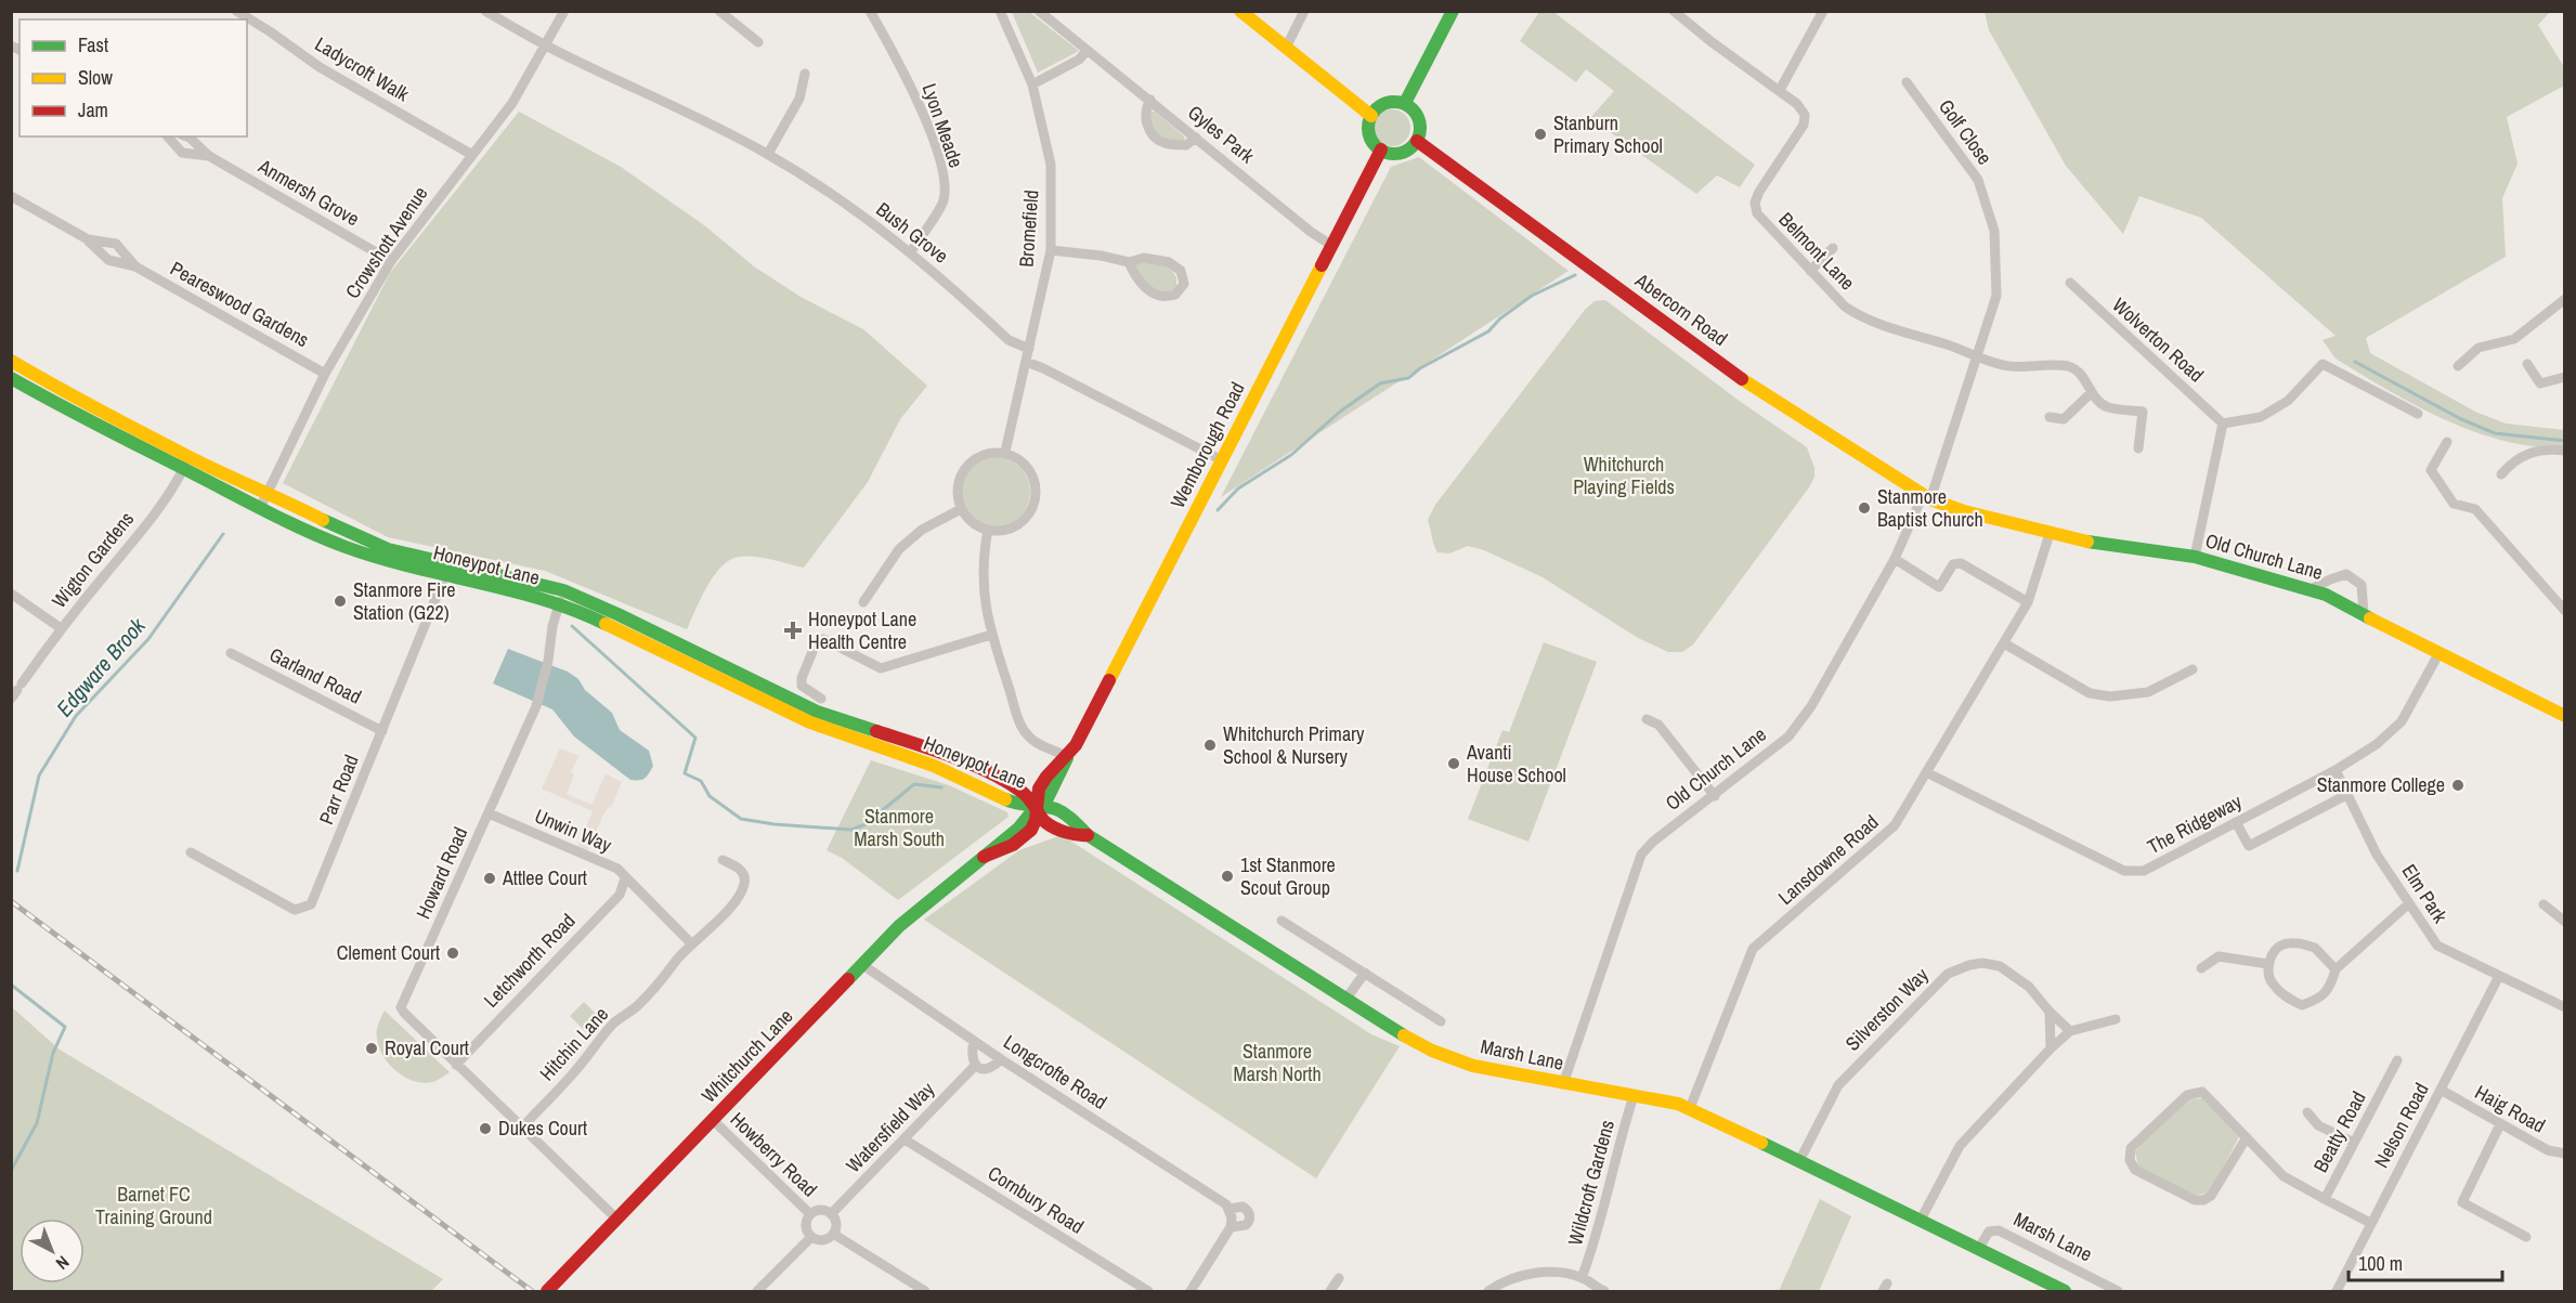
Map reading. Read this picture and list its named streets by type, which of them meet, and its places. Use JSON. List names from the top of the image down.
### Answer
{
  "streets": {
    "main road": [
      "Abercorn Road",
      "Wemborough Road",
      "Old Church Lane",
      "Honeypot Lane",
      "Marsh Lane",
      "Whitchurch Lane"
    ],
    "street": [
      "Ladycroft Walk",
      "Lyon Meade",
      "Golf Close",
      "Gyles Park",
      "Anmersh Grove",
      "Bromefield",
      "Bush Grove",
      "Crowshott Avenue",
      "Belmont Lane",
      "Peareswood Gardens",
      "Wolverton Road",
      "Wigton Gardens",
      "Garland Road",
      "Parr Road",
      "The Ridgeway",
      "Unwin Way",
      "Lansdowne Road",
      "Howard Road",
      "Elm Park",
      "Letchworth Road",
      "Silverston Way",
      "Hitchin Lane",
      "Longcrofte Road",
      "Haig Road",
      "Nelson Road",
      "Watersfield Way",
      "Beatty Road",
      "Howberry Road",
      "Wildcroft Gardens",
      "Cornbury Road"
    ]
  },
  "crossings": [
    ["Ladycroft Walk", "Crowshott Avenue"],
    ["Lyon Meade", "Bush Grove"],
    ["Golf Close", "Belmont Lane"],
    ["Gyles Park", "Wemborough Road"],
    ["Anmersh Grove", "Crowshott Avenue"],
    ["Bromefield", "Bush Grove"],
    ["Bush Grove", "Crowshott Avenue"],
    ["Crowshott Avenue", "Peareswood Gardens"],
    ["Crowshott Avenue", "Honeypot Lane"],
    ["Abercorn Road", "Wemborough Road"],
    ["Abercorn Road", "Old Church Lane"],
    ["Wemborough Road", "Honeypot Lane"],
    ["Wemborough Road", "Marsh Lane"],
    ["Wemborough Road", "Whitchurch Lane"],
    ["Old Church Lane", "The Ridgeway"],
    ["Old Church Lane", "Lansdowne Road"],
    ["Old Church Lane", "Marsh Lane"],
    ["Wigton Gardens", "Honeypot Lane"],
    ["Honeypot Lane", "Parr Road"],
    ["Honeypot Lane", "Howard Road"],
    ["Honeypot Lane", "Marsh Lane"],
    ["Honeypot Lane", "Whitchurch Lane"],
    ["Garland Road", "Parr Road"],
    ["The Ridgeway", "Lansdowne Road"],
    ["The Ridgeway", "Elm Park"],
    ["Unwin Way", "Howard Road"],
    ["Unwin Way", "Letchworth Road"],
    ["Unwin Way", "Hitchin Lane"],
    ["Lansdowne Road", "Marsh Lane"],
    ["Howard Road", "Letchworth Road"],
    ["Howard Road", "Hitchin Lane"],
    ["Elm Park", "Nelson Road"],
    ["Silverston Way", "Marsh Lane"],
    ["Marsh Lane", "Whitchurch Lane"],
    ["Marsh Lane", "Wildcroft Gardens"],
    ["Whitchurch Lane", "Longcrofte Road"],
    ["Whitchurch Lane", "Howberry Road"],
    ["Haig Road", "Nelson Road"],
    ["Watersfield Way", "Howberry Road"],
    ["Watersfield Way", "Cornbury Road"]
  ],
  "water": ["Edgware Brook"],
  "parks": [
    "Whitchurch Playing Fields",
    "Stanmore Marsh South",
    "Stanmore Marsh North",
    "Barnet FC Training Ground"
  ],
  "places": {
    "other": [
      "Stanburn Primary School",
      "Stanmore Baptist Church",
      "Stanmore Fire Station (G22)",
      "Whitchurch Primary School & Nursery",
      "Avanti House School",
      "Stanmore College",
      "1st Stanmore Scout Group",
      "Attlee Court",
      "Clement Court",
      "Royal Court",
      "Dukes Court"
    ],
    "health": ["Honeypot Lane Health Centre"]
  },
  "legend": ["Fast", "Slow", "Jam"],
  "scale_bar": "100 m",
  "north": "bottom right"
}
